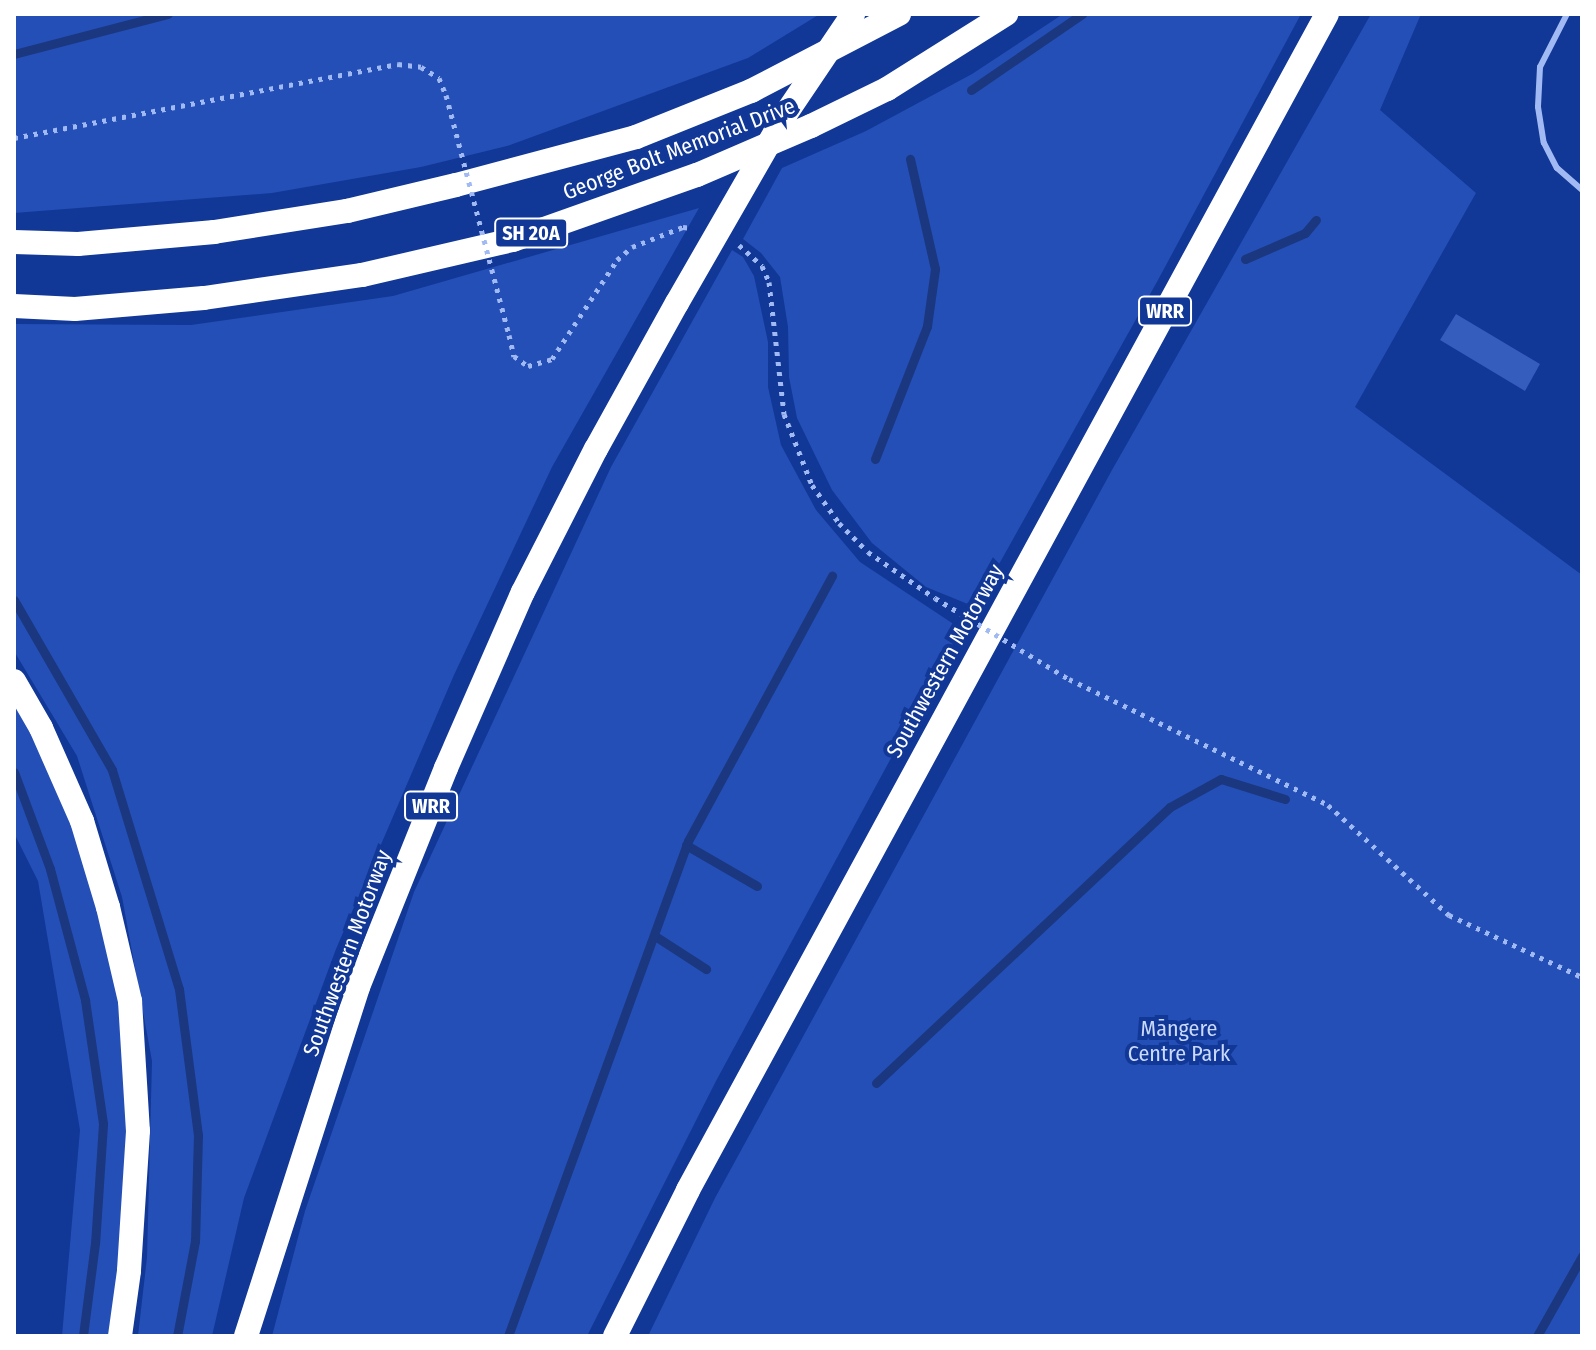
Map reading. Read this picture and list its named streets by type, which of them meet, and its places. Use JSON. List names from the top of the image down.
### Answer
{
  "streets": {
    "highway": [
      "George Bolt Memorial Drive",
      "SH 20A",
      "WRR",
      "Southwestern Motorway"
    ]
  },
  "parks": ["Māngere Centre Park"]
}
